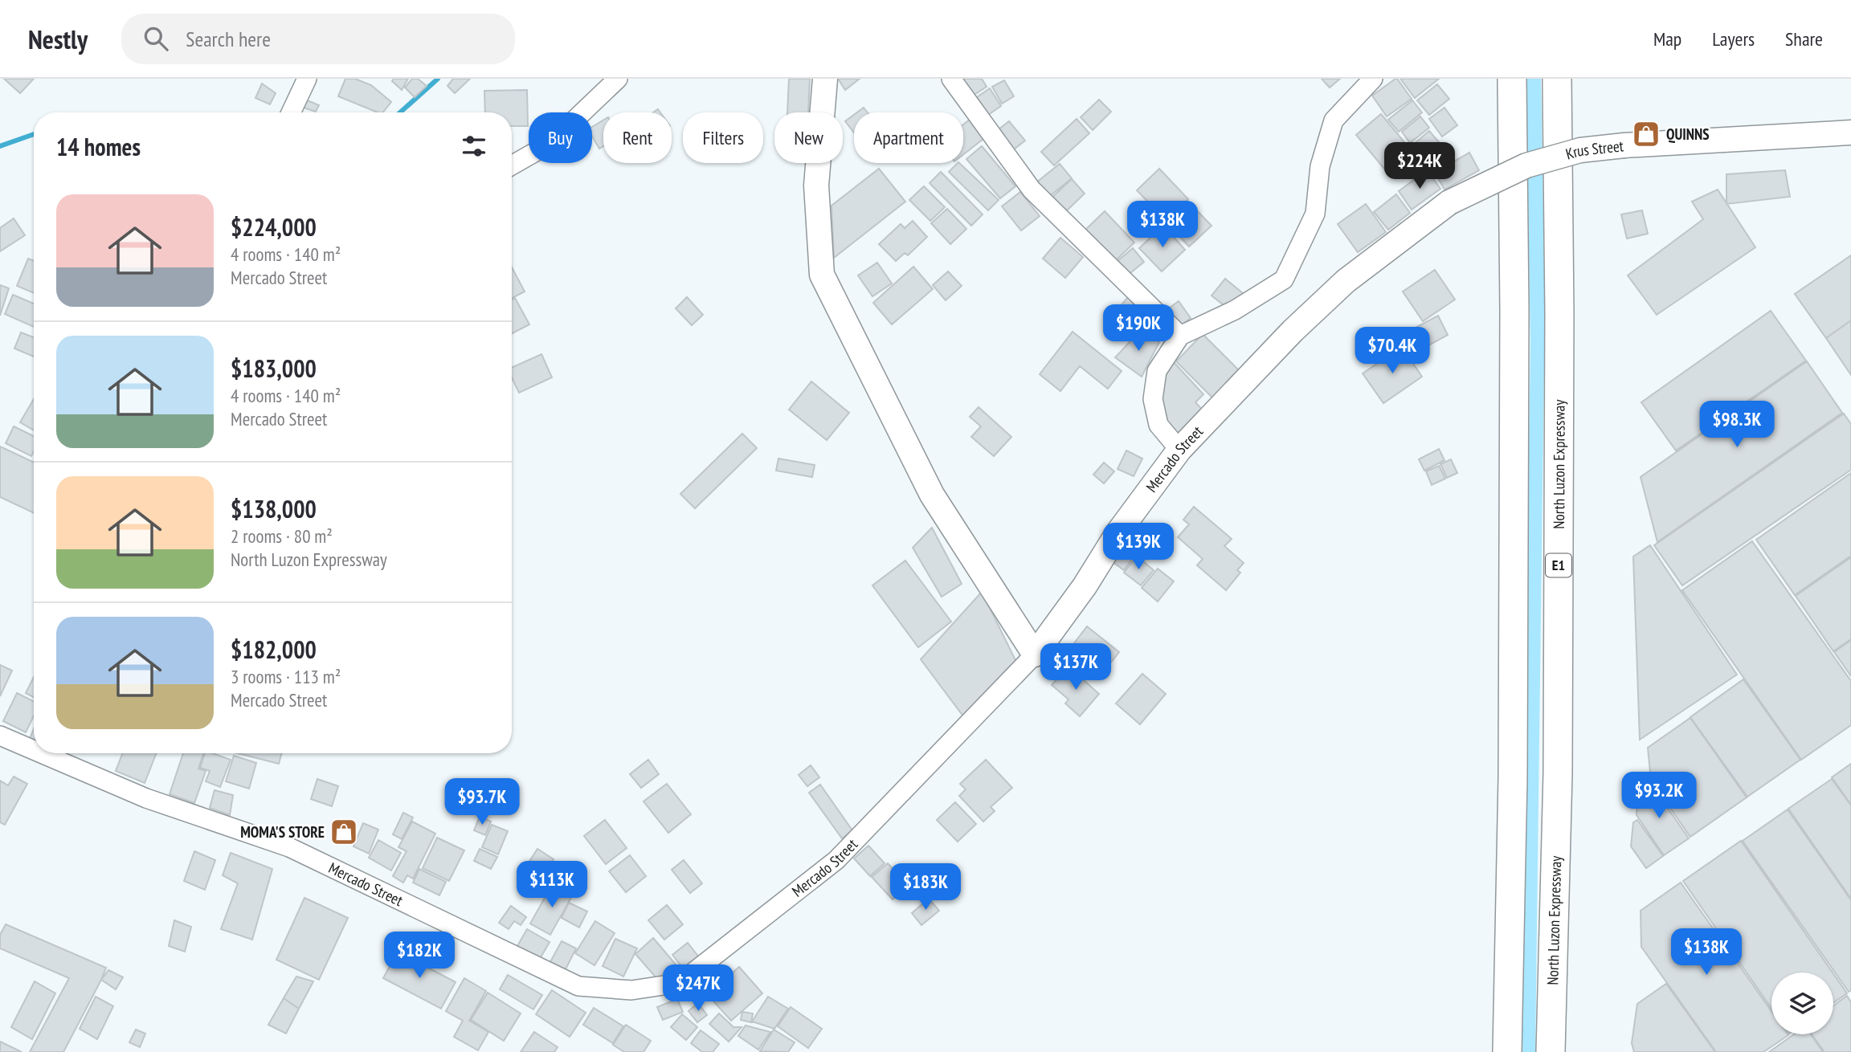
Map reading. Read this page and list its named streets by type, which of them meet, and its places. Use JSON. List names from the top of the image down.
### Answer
{
  "streets": {
    "highway": ["North Luzon Expressway", "E1"],
    "main road": ["Krus Street", "Mercado Street"]
  },
  "crossings": [
    ["Krus Street", "Mercado Street"]
  ],
  "places": {
    "shop": ["QUINNS", "MOMA'S STORE"]
  },
  "page": {
    "header": "Nestly",
    "search": "Search here",
    "nav": ["Map", "Layers", "Share"],
    "chip": [
      "Buy",
      "Rent",
      "Filters",
      "New",
      "Apartment"
    ],
    "heading": "14 homes",
    "price": [
      "$224K",
      "$138K",
      "$190K",
      "$70.4K",
      "$98.3K",
      "$139K",
      "$137K",
      "$93.2K",
      "$93.7K",
      "$113K",
      "$183K",
      "$138K",
      "$182K",
      "$247K"
    ],
    "list": [
      {
        "name": "$224,000",
        "note": "4 rooms · 140 m² · Mercado Street"
      },
      {
        "name": "$183,000",
        "note": "4 rooms · 140 m² · Mercado Street"
      },
      {
        "name": "$138,000",
        "note": "2 rooms · 80 m² · North Luzon Expressway"
      },
      {
        "name": "$182,000",
        "note": "3 rooms · 113 m² · Mercado Street"
      }
    ]
  }
}
